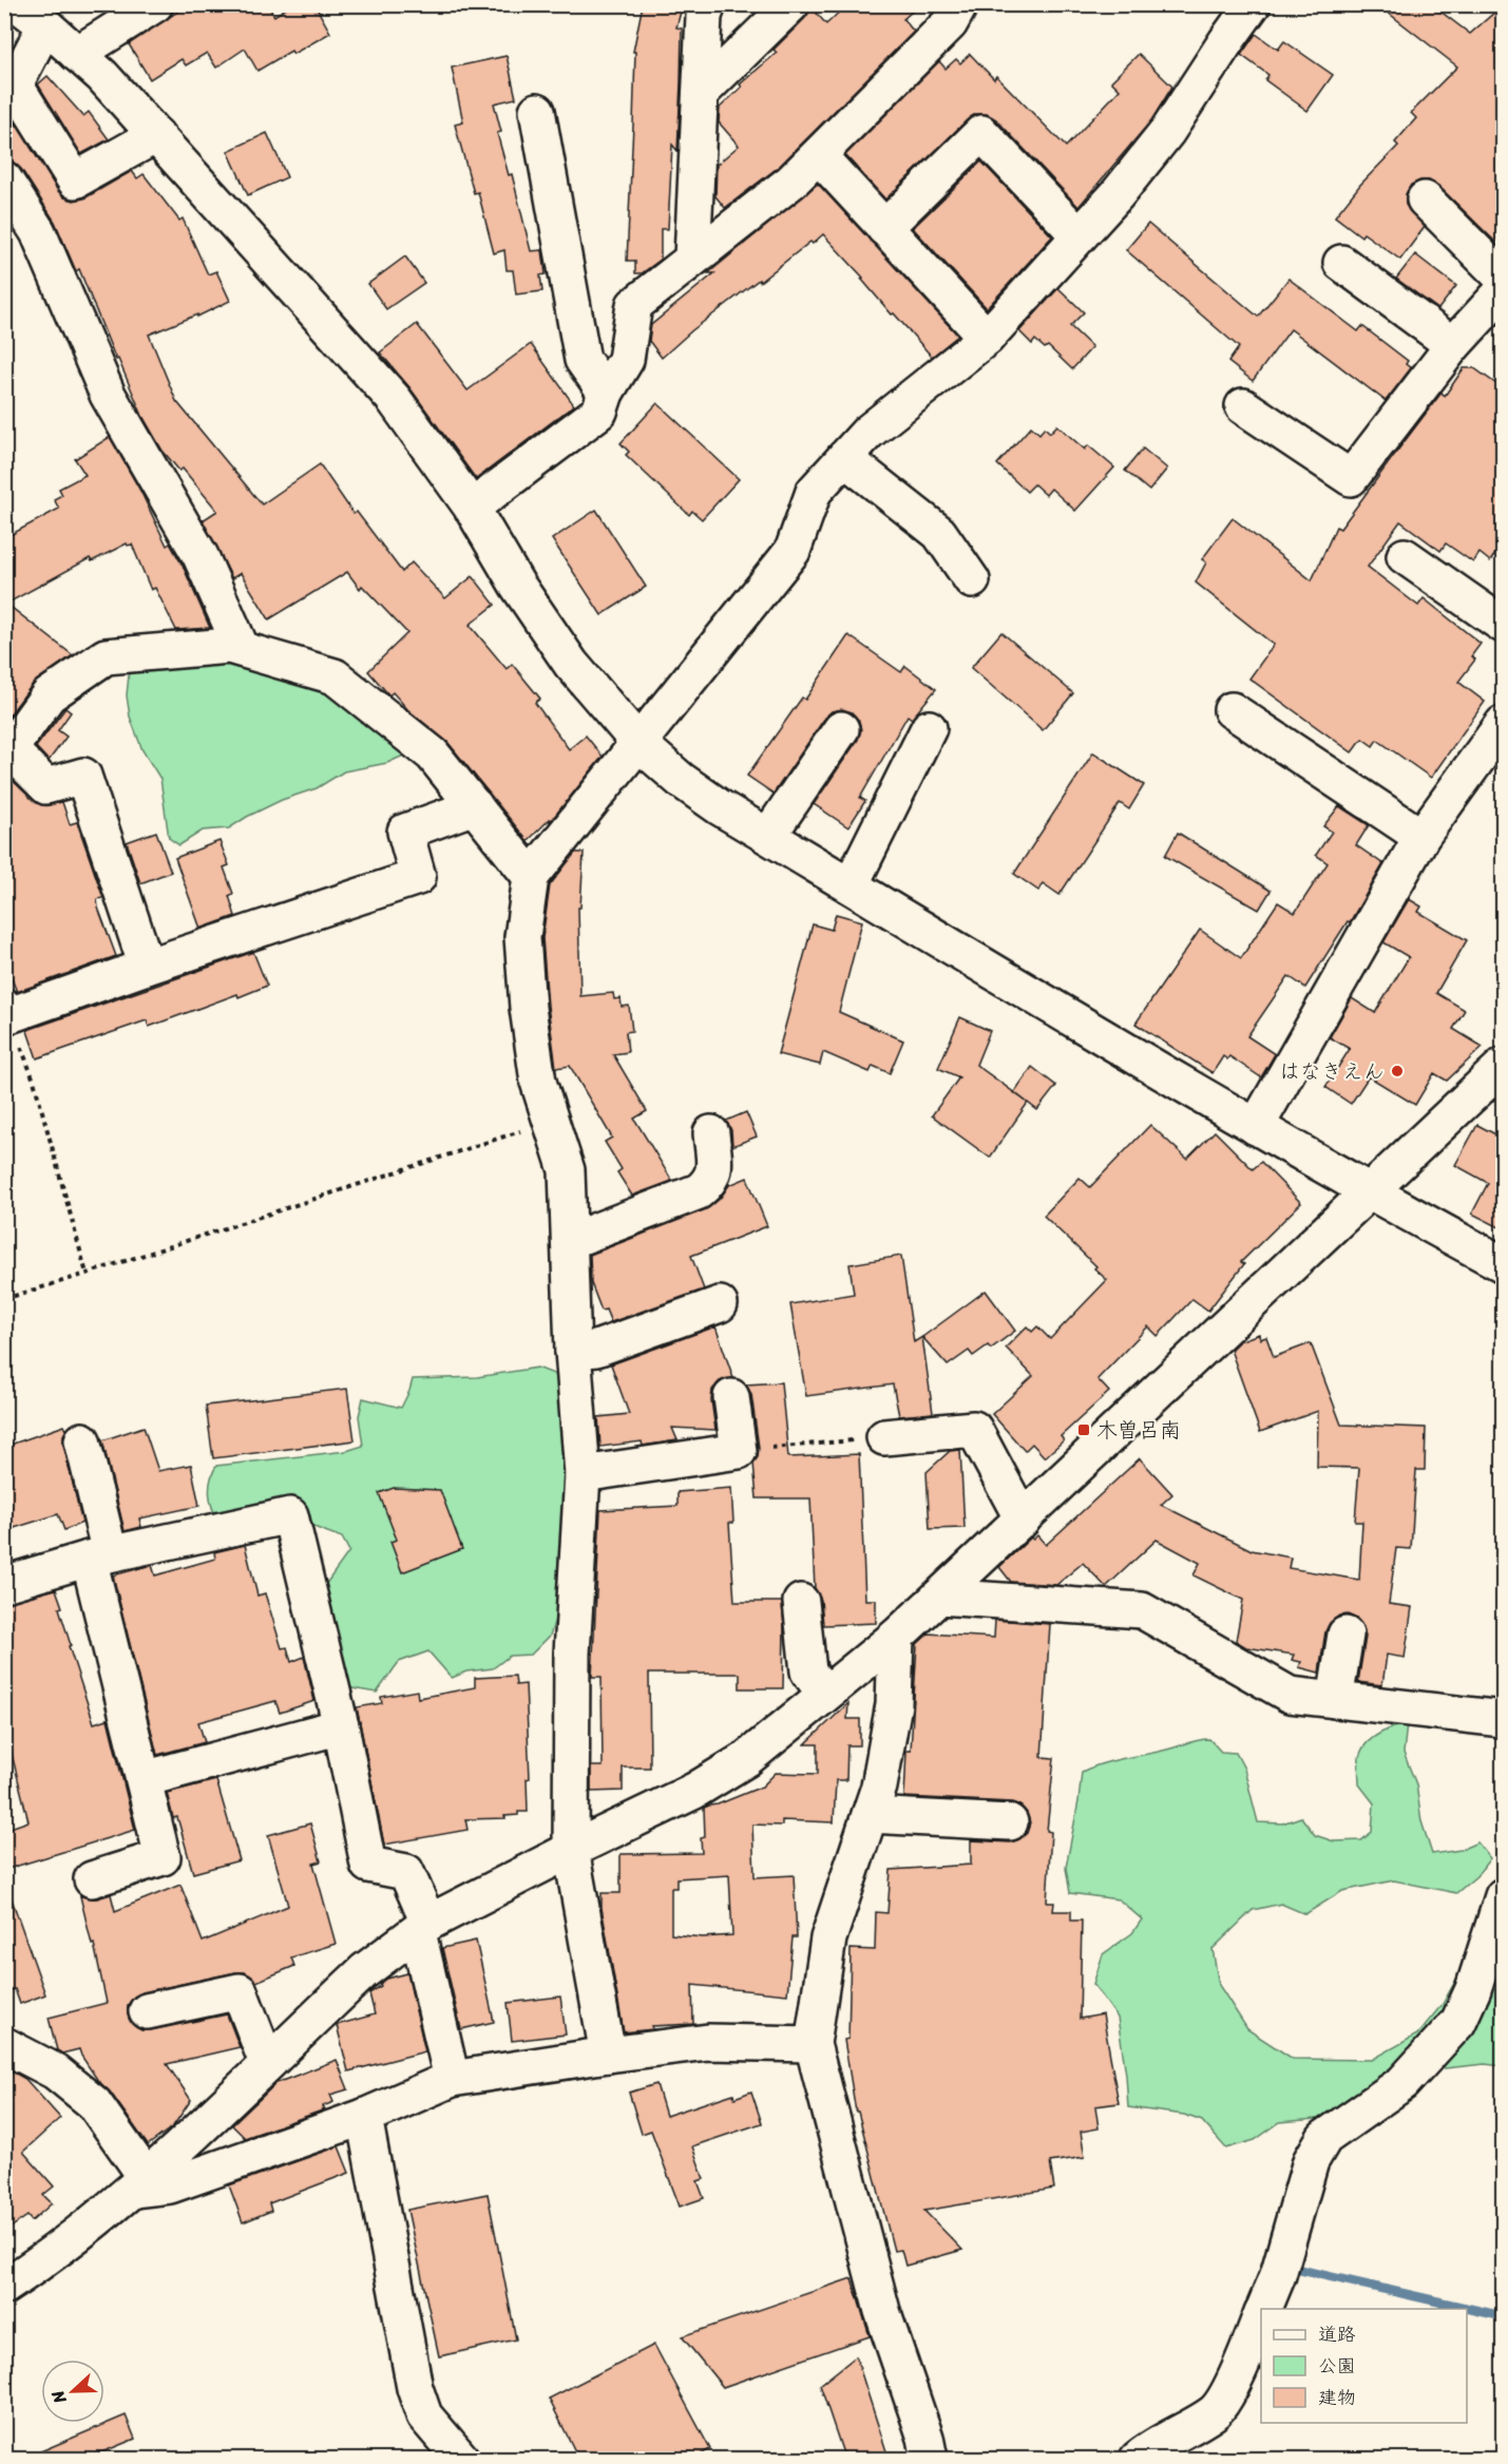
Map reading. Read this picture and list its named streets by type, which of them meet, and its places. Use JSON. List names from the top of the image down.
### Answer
{
  "places": {
    "other": ["はなきえん"],
    "transit": ["木曽呂南"]
  },
  "legend": ["道路", "公園", "建物"],
  "north": "left"
}
